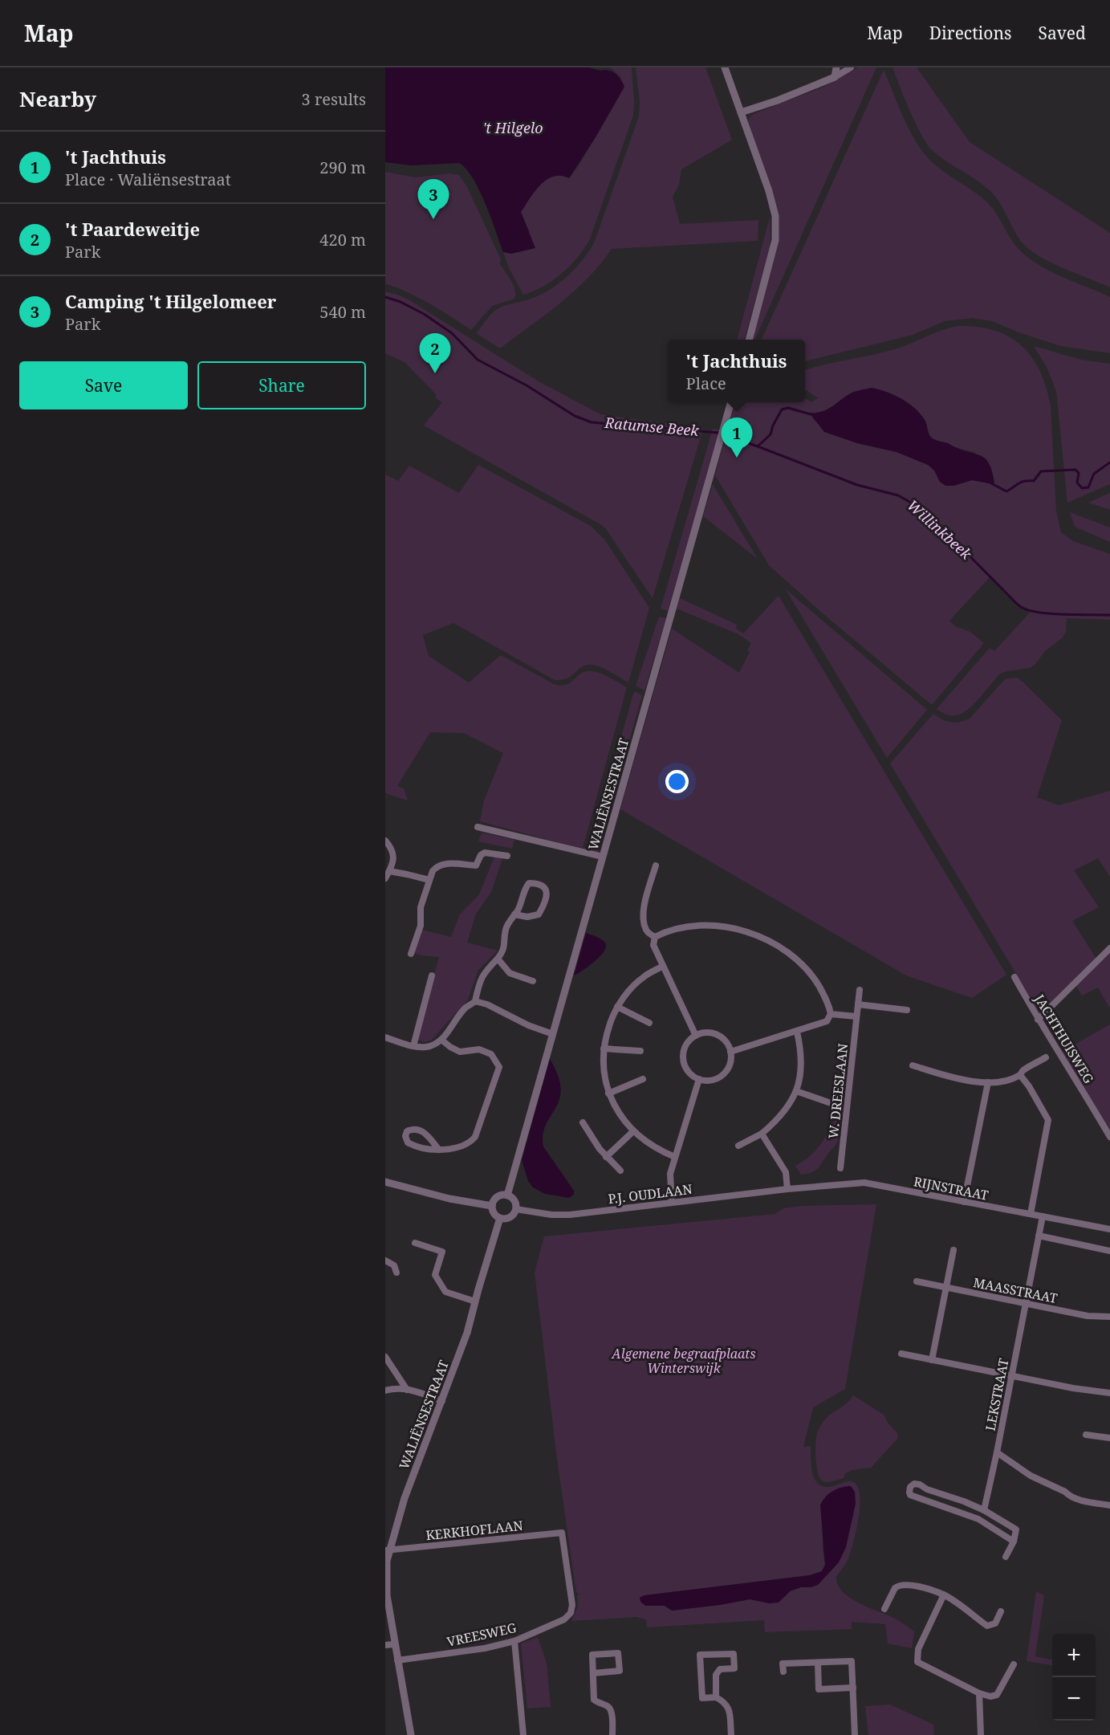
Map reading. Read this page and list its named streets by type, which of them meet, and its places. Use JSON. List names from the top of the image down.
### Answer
{
  "streets": {
    "street": [
      "WALIËNSESTRAAT",
      "JACHTHUISWEG",
      "W. DREESLAAN",
      "RIJNSTRAAT",
      "P.J. OUDLAAN",
      "MAASSTRAAT",
      "LEKSTRAAT",
      "KERKHOFLAAN",
      "VREESWEG"
    ]
  },
  "crossings": [
    ["WALIËNSESTRAAT", "P.J. OUDLAAN"],
    ["WALIËNSESTRAAT", "KERKHOFLAAN"],
    ["WALIËNSESTRAAT", "VREESWEG"],
    ["RIJNSTRAAT", "P.J. OUDLAAN"],
    ["RIJNSTRAAT", "LEKSTRAAT"],
    ["MAASSTRAAT", "LEKSTRAAT"],
    ["KERKHOFLAAN", "VREESWEG"]
  ],
  "water": ["'t Hilgelo", "Ratumse Beek", "Willinkbeek"],
  "parks": ["Algemene begraafplaats Winterswijk"],
  "page": {
    "header": "Map",
    "nav": ["Map", "Directions", "Saved"],
    "heading": ["Nearby", "3 results"],
    "list": [
      {
        "mark": "1",
        "name": "'t Jachthuis",
        "note": "Place · Waliënsestraat",
        "value": "290 m"
      },
      {
        "mark": "2",
        "name": "'t Paardeweitje",
        "note": "Park",
        "value": "420 m"
      },
      {
        "mark": "3",
        "name": "Camping 't Hilgelomeer",
        "note": "Park",
        "value": "540 m"
      }
    ],
    "pins": ["3", "2", "1"],
    "popup": ["'t Jachthuis", "Place"],
    "buttons": ["Save", "Share"],
    "map_buttons": ["+", "−"]
  }
}
